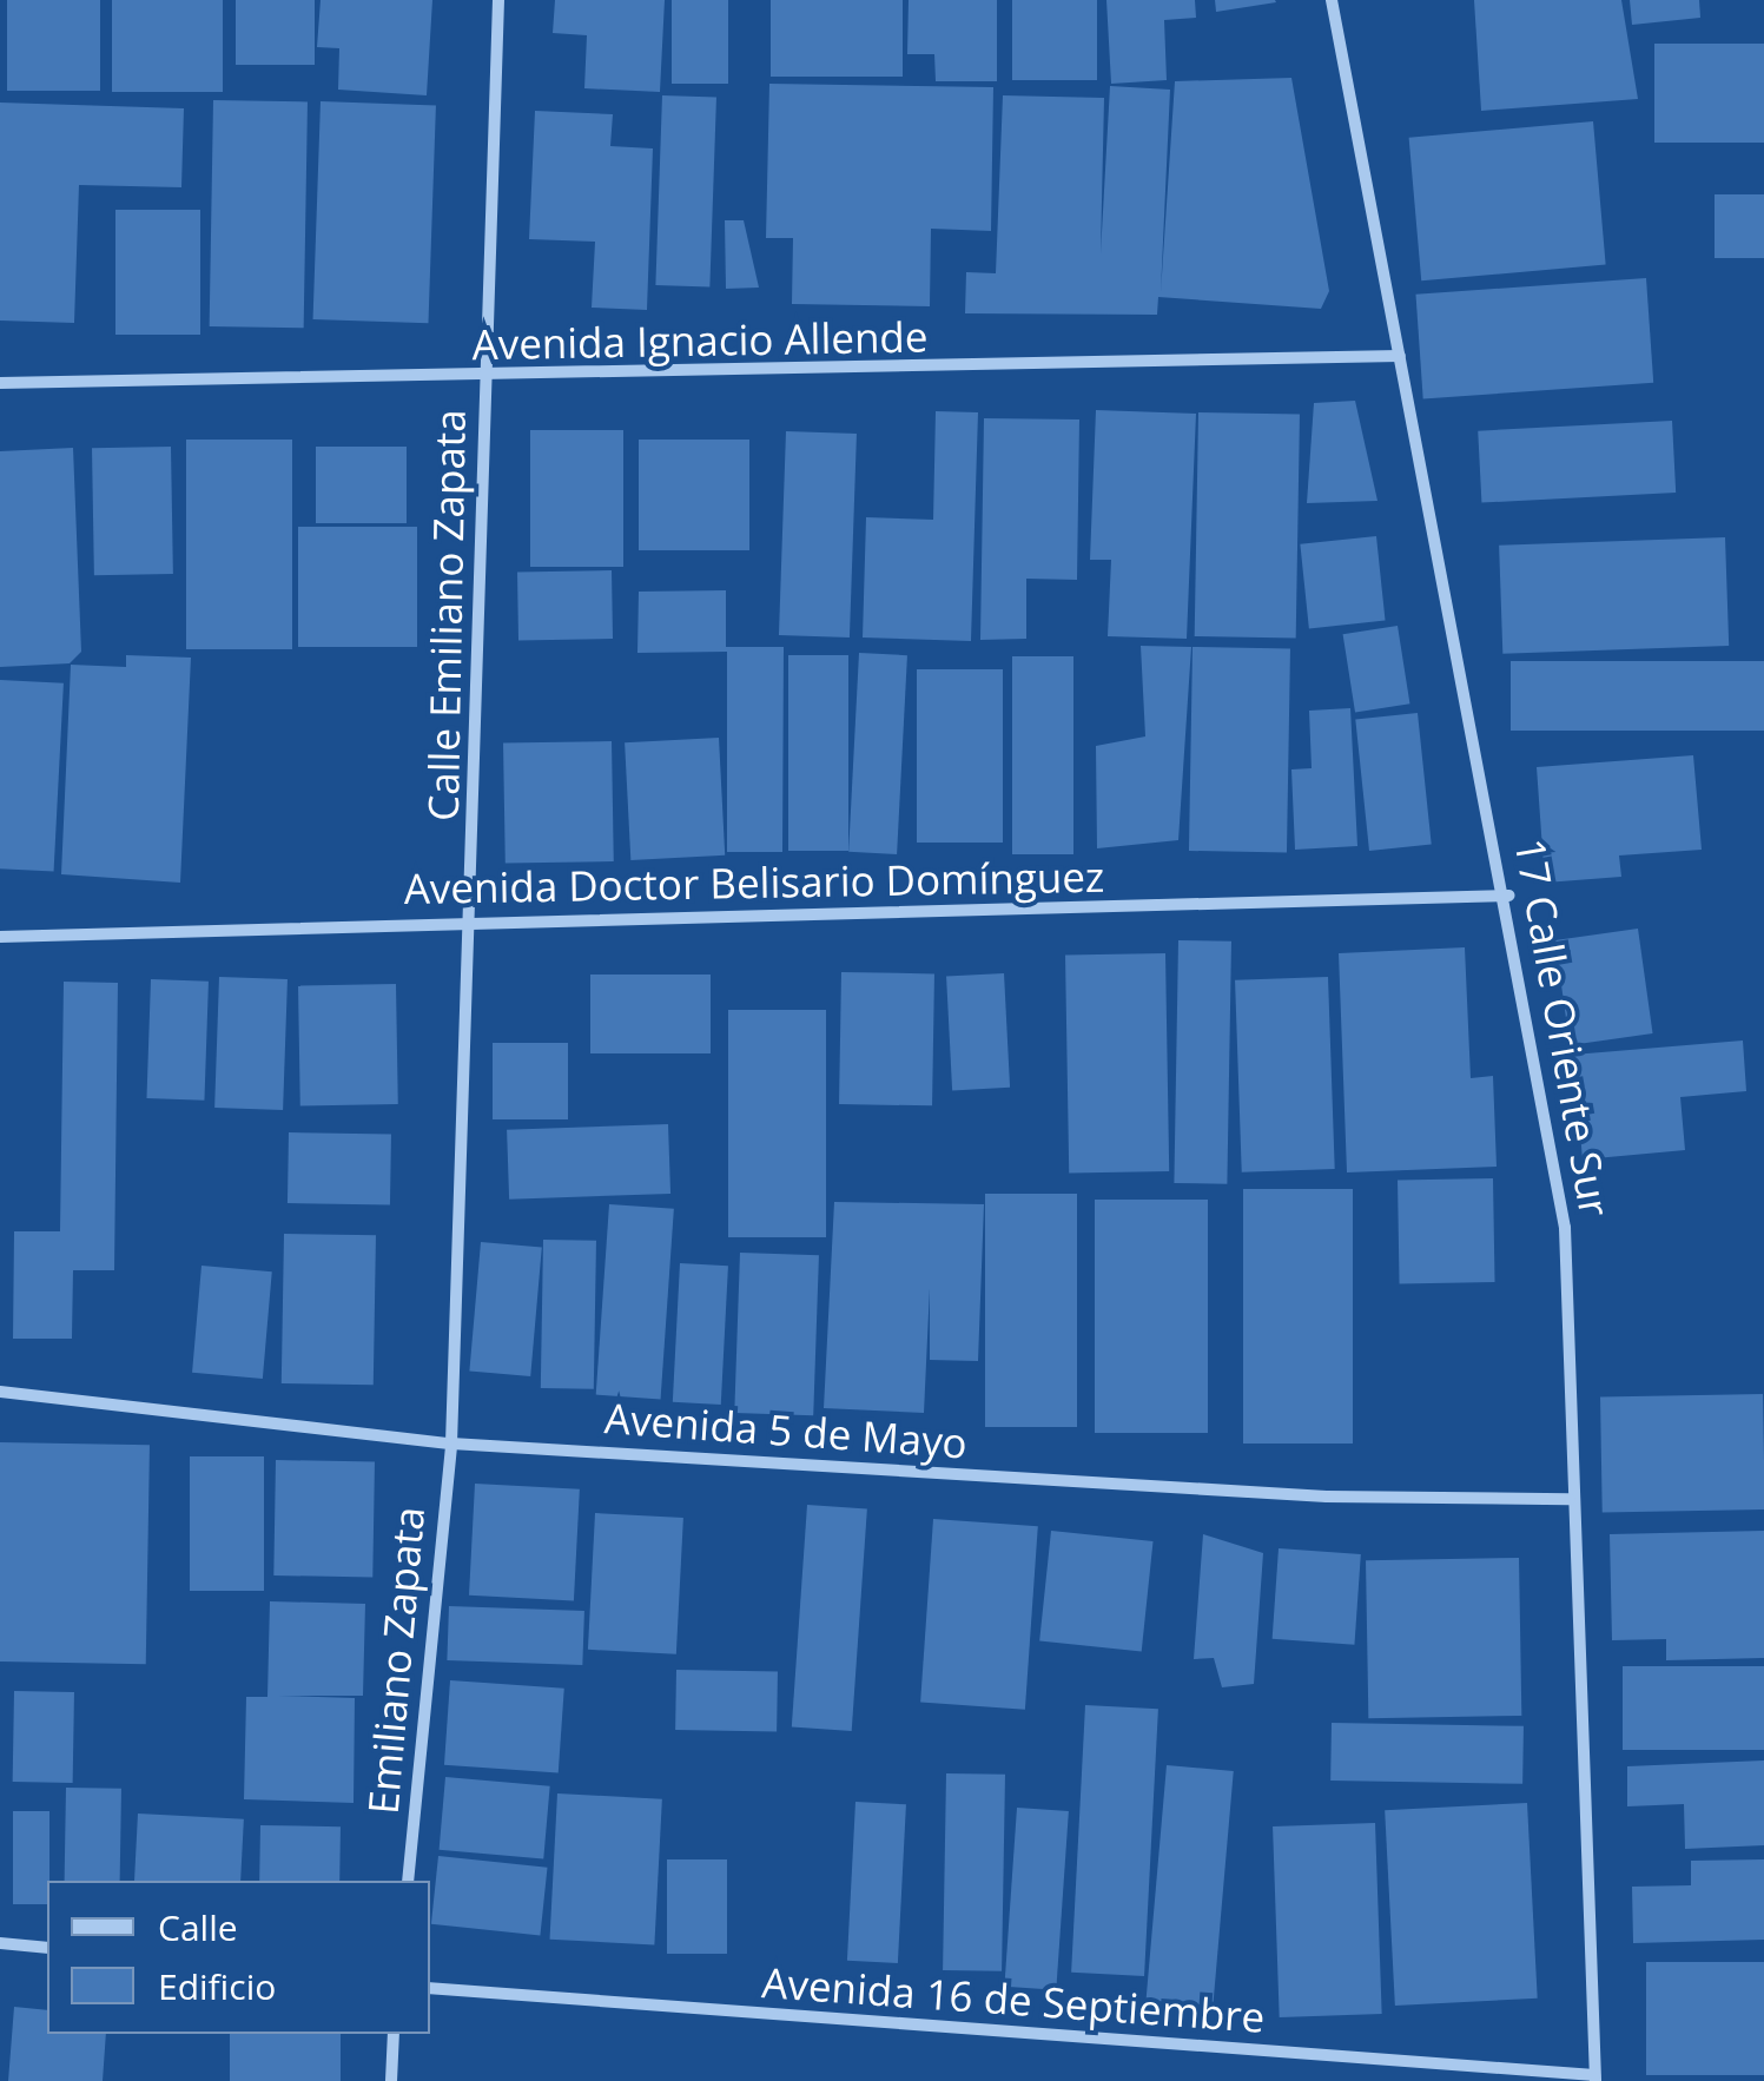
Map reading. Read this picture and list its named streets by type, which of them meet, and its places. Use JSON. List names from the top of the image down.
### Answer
{
  "streets": {
    "street": [
      "Avenida Ignacio Allende",
      "Calle Emiliano Zapata",
      "Avenida Doctor Belisario Domínguez",
      "17 Calle Oriente Sur",
      "Avenida 5 de Mayo",
      "Emiliano Zapata",
      "Avenida 16 de Septiembre"
    ]
  },
  "crossings": [
    ["Avenida Ignacio Allende", "Calle Emiliano Zapata"],
    ["Avenida Ignacio Allende", "17 Calle Oriente Sur"],
    ["Calle Emiliano Zapata", "Avenida Doctor Belisario Domínguez"],
    ["Calle Emiliano Zapata", "Avenida 5 de Mayo"],
    ["Calle Emiliano Zapata", "Emiliano Zapata"],
    ["Avenida Doctor Belisario Domínguez", "17 Calle Oriente Sur"],
    ["17 Calle Oriente Sur", "Avenida 5 de Mayo"],
    ["17 Calle Oriente Sur", "Avenida 16 de Septiembre"],
    ["Avenida 5 de Mayo", "Emiliano Zapata"]
  ],
  "legend": ["Calle", "Edificio"]
}
